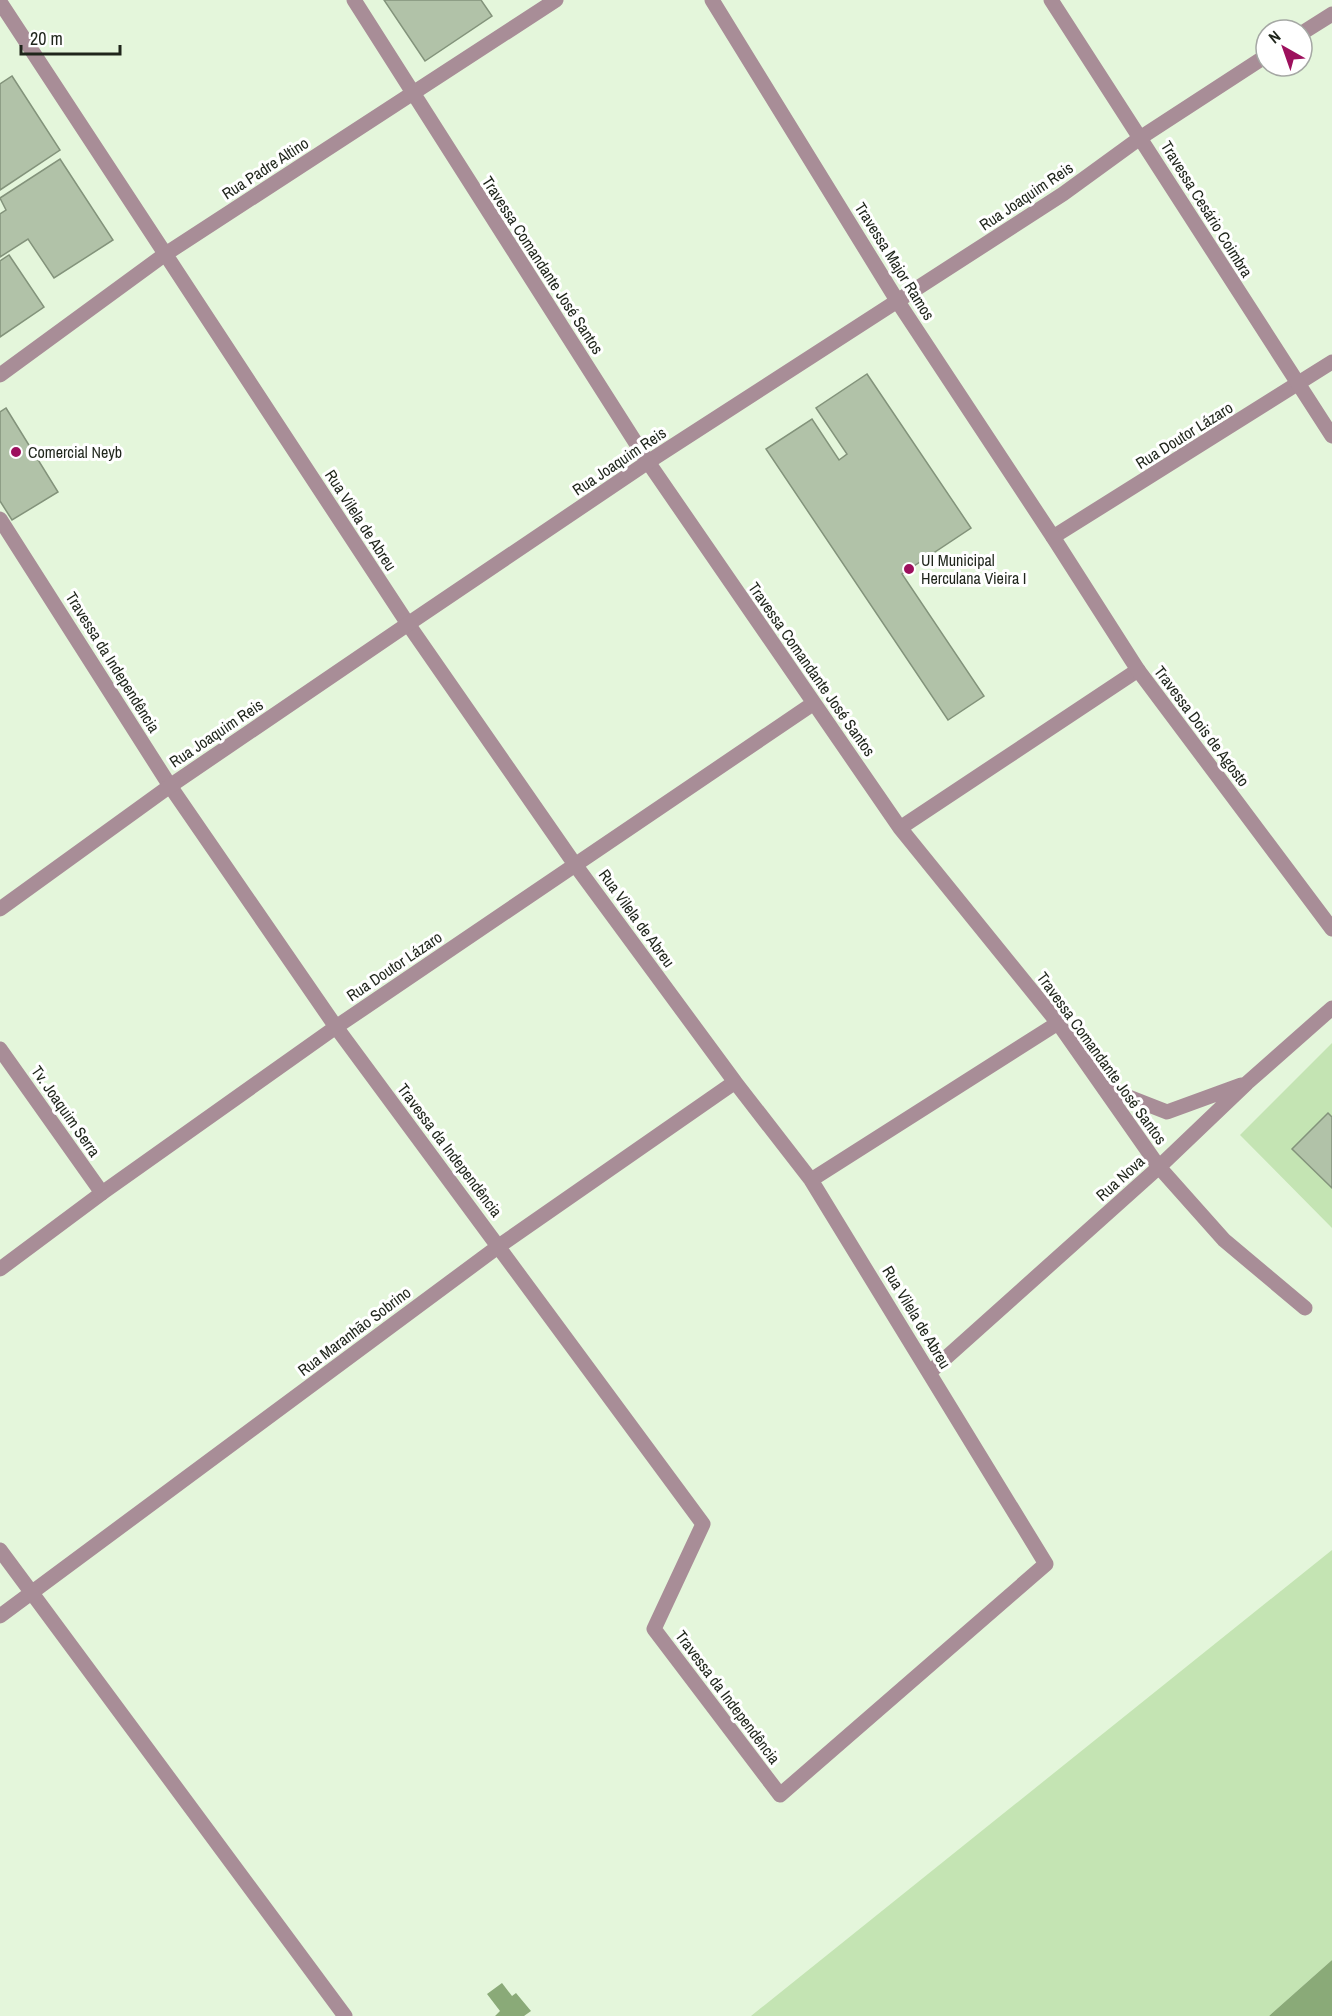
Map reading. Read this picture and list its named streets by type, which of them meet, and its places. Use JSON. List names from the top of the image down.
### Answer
{
  "streets": {
    "street": [
      "Rua Padre Altino",
      "Rua Joaquim Reis",
      "Travessa Cesário Coimbra",
      "Travessa Major Ramos",
      "Travessa Comandante José Santos",
      "Rua Doutor Lázaro",
      "Rua Vilela de Abreu",
      "Travessa da Independência",
      "Travessa Dois de Agosto",
      "Tv. Joaquim Serra",
      "Rua Nova",
      "Rua Maranhão Sobrino"
    ]
  },
  "crossings": [
    ["Rua Padre Altino", "Travessa Comandante José Santos"],
    ["Rua Padre Altino", "Rua Vilela de Abreu"],
    ["Rua Joaquim Reis", "Travessa Cesário Coimbra"],
    ["Rua Joaquim Reis", "Travessa Major Ramos"],
    ["Rua Joaquim Reis", "Travessa Comandante José Santos"],
    ["Rua Joaquim Reis", "Rua Vilela de Abreu"],
    ["Rua Joaquim Reis", "Travessa da Independência"],
    ["Travessa Cesário Coimbra", "Rua Doutor Lázaro"],
    ["Travessa Major Ramos", "Rua Doutor Lázaro"],
    ["Travessa Major Ramos", "Travessa Dois de Agosto"],
    ["Travessa Comandante José Santos", "Rua Doutor Lázaro"],
    ["Travessa Comandante José Santos", "Rua Nova"],
    ["Rua Doutor Lázaro", "Rua Vilela de Abreu"],
    ["Rua Doutor Lázaro", "Travessa da Independência"],
    ["Rua Doutor Lázaro", "Travessa Dois de Agosto"],
    ["Rua Doutor Lázaro", "Tv. Joaquim Serra"],
    ["Rua Vilela de Abreu", "Travessa da Independência"],
    ["Rua Vilela de Abreu", "Rua Nova"],
    ["Rua Vilela de Abreu", "Rua Maranhão Sobrino"],
    ["Travessa da Independência", "Rua Maranhão Sobrino"]
  ],
  "places": ["Comercial Neyb", "UI Municipal Herculana Vieira I"],
  "scale_bar": "20 m",
  "north": "top left"
}
